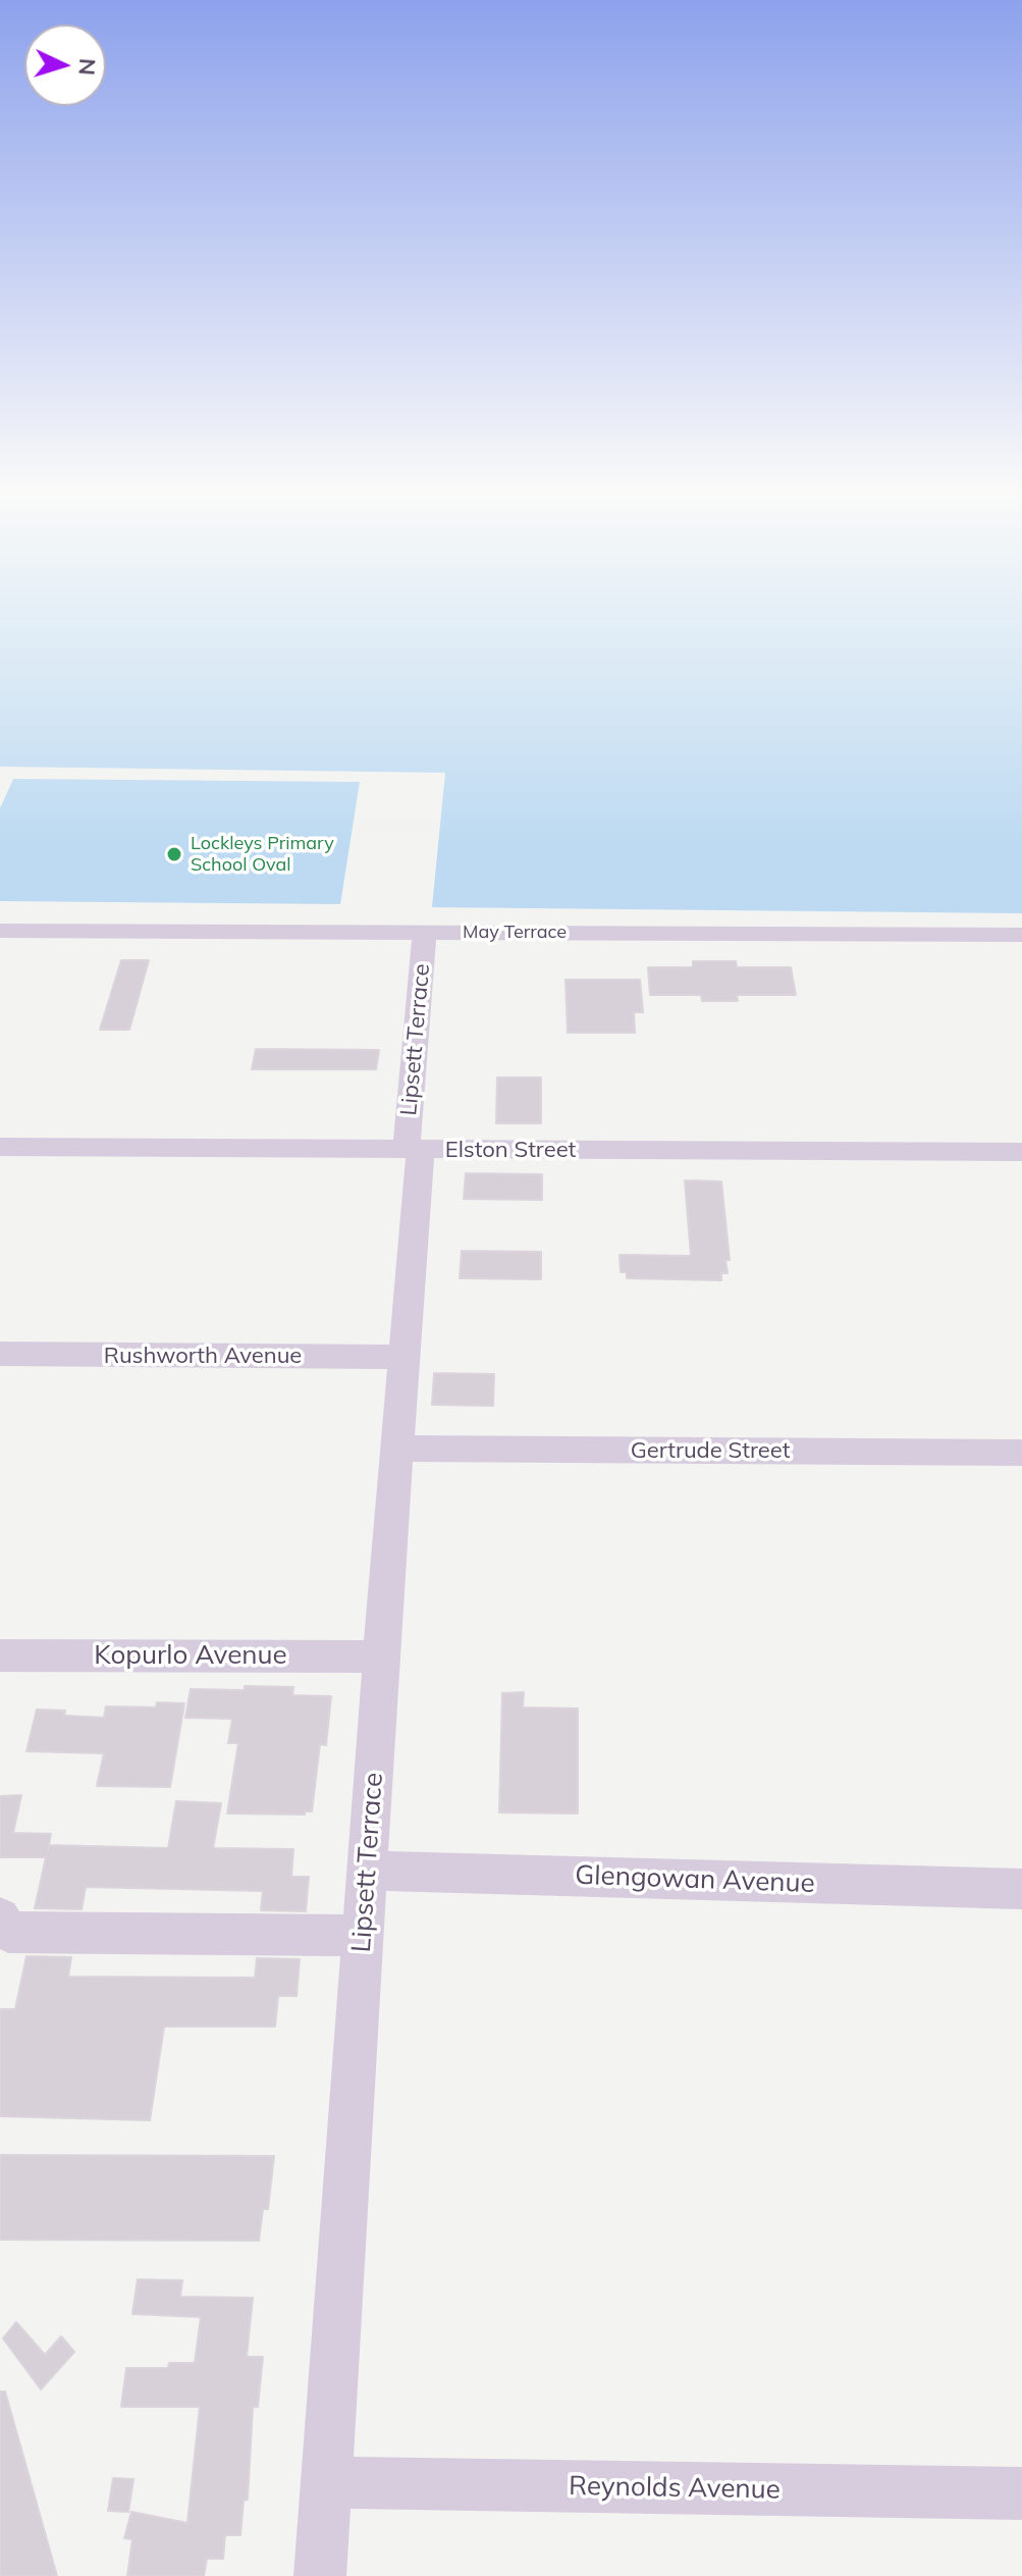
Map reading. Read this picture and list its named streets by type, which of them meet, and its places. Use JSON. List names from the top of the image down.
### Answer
{
  "streets": {
    "street": [
      "May Terrace",
      "Lipsett Terrace",
      "Elston Street",
      "Rushworth Avenue",
      "Gertrude Street",
      "Kopurlo Avenue",
      "Glengowan Avenue",
      "Reynolds Avenue"
    ]
  },
  "crossings": [
    ["May Terrace", "Lipsett Terrace"],
    ["Lipsett Terrace", "Elston Street"],
    ["Lipsett Terrace", "Rushworth Avenue"],
    ["Lipsett Terrace", "Gertrude Street"],
    ["Lipsett Terrace", "Kopurlo Avenue"],
    ["Lipsett Terrace", "Glengowan Avenue"],
    ["Lipsett Terrace", "Reynolds Avenue"]
  ],
  "places": ["Lockleys Primary School Oval"],
  "north": "right"
}
